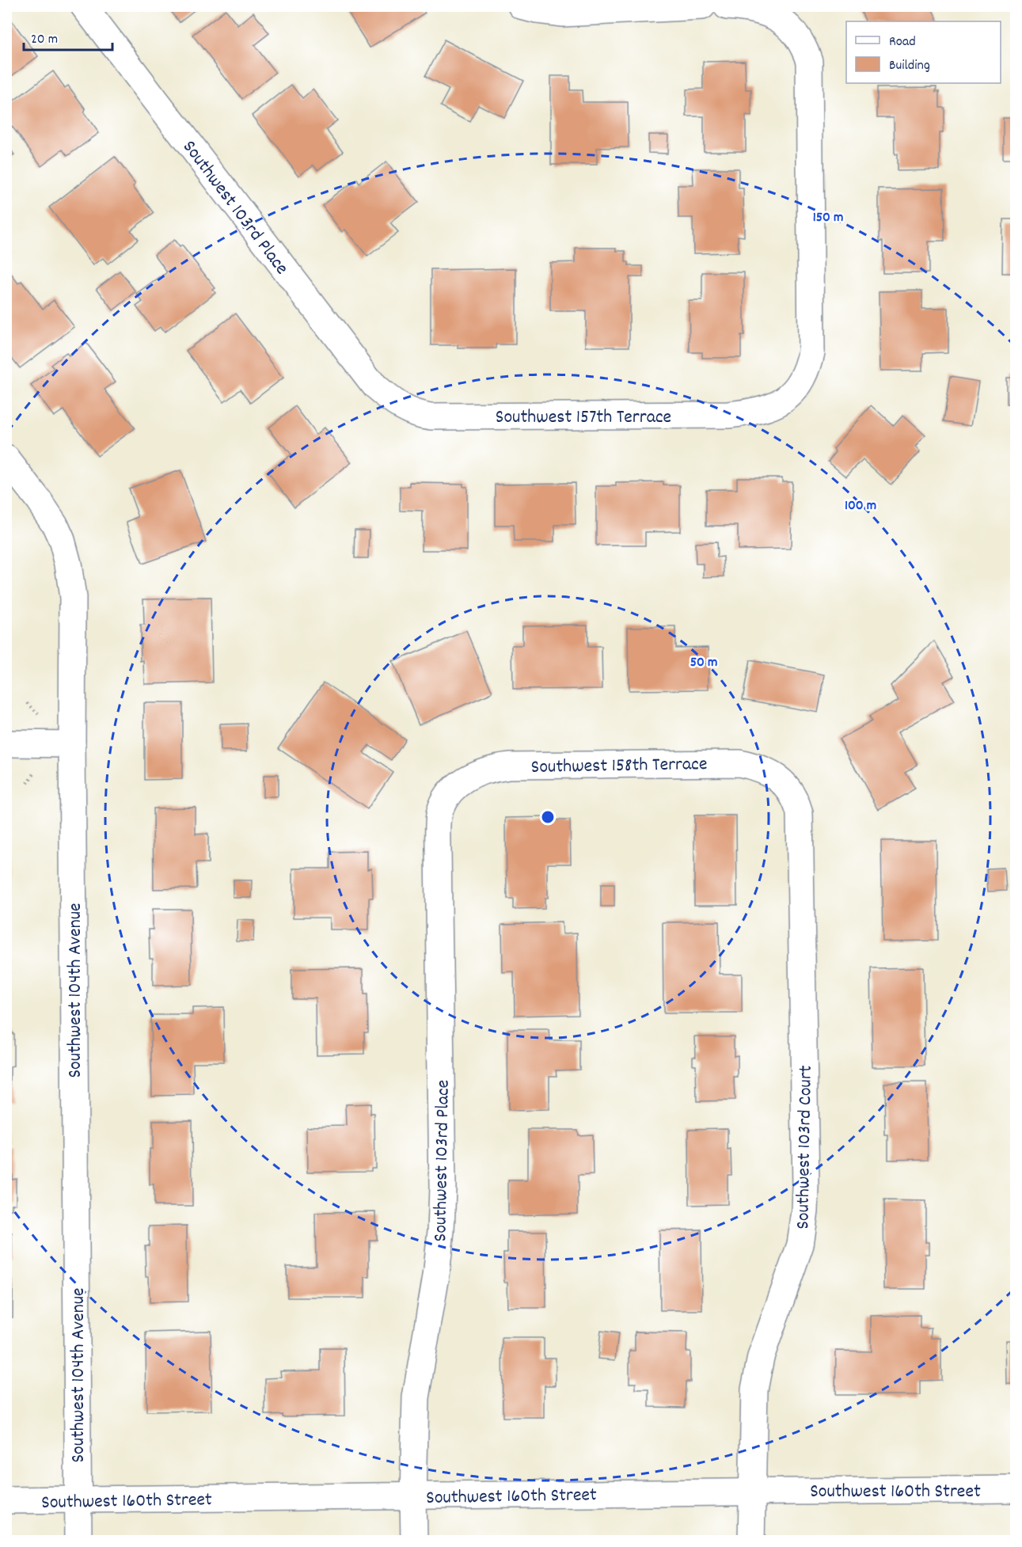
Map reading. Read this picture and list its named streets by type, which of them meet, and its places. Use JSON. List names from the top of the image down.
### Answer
{
  "streets": {
    "street": [
      "Southwest 103rd Place",
      "Southwest 157th Terrace",
      "Southwest 158th Terrace",
      "Southwest 104th Avenue",
      "Southwest 103rd Court",
      "Southwest 160th Street"
    ]
  },
  "crossings": [
    ["Southwest 103rd Place", "Southwest 157th Terrace"],
    ["Southwest 103rd Place", "Southwest 158th Terrace"],
    ["Southwest 103rd Place", "Southwest 160th Street"],
    ["Southwest 158th Terrace", "Southwest 103rd Court"],
    ["Southwest 104th Avenue", "Southwest 160th Street"],
    ["Southwest 103rd Court", "Southwest 160th Street"]
  ],
  "legend": ["Road", "Building"],
  "scale_bar": "20 m",
  "rings": ["150 m", "100 m", "50 m"]
}
